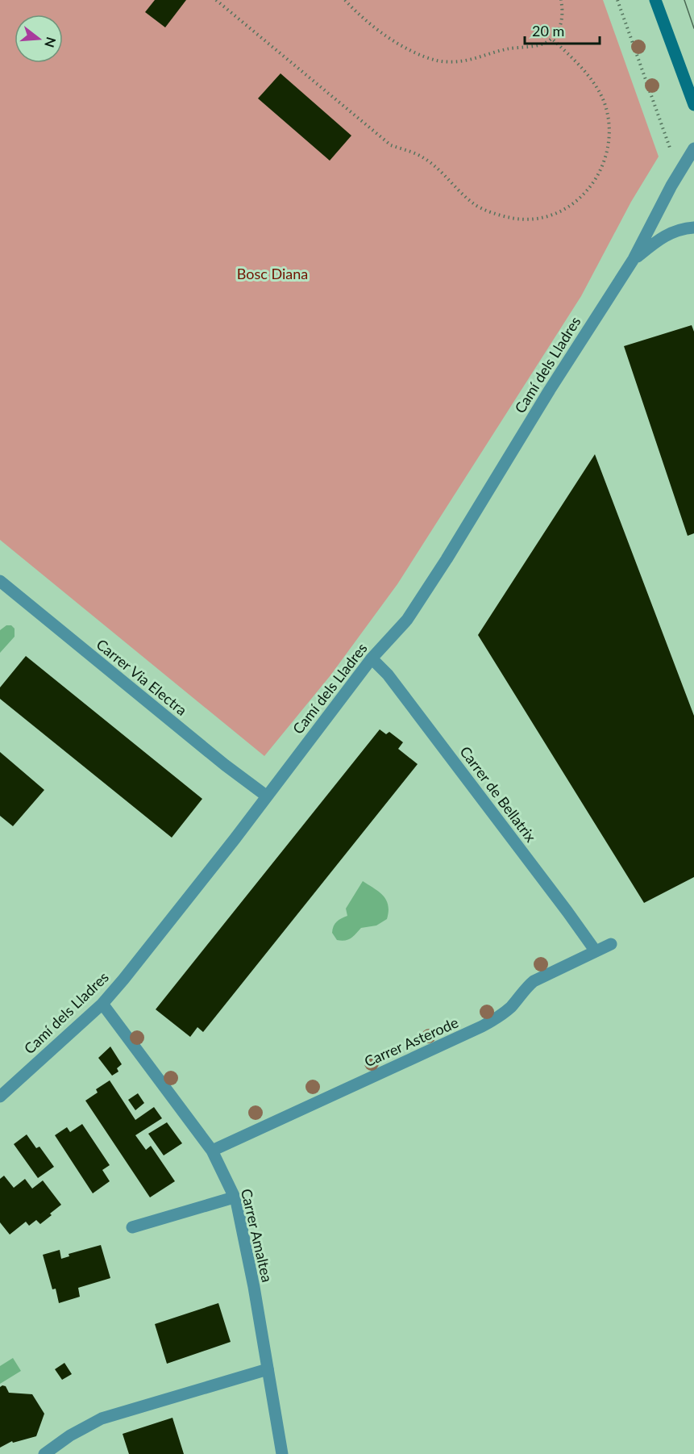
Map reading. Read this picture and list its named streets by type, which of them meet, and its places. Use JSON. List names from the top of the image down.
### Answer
{
  "streets": {
    "street": [
      "Camí dels Lladres",
      "Carrer Via Electra",
      "Carrer de Bellatrix",
      "Carrer Asterode",
      "Carrer Amaltea"
    ]
  },
  "crossings": [
    ["Camí dels Lladres", "Carrer Via Electra"],
    ["Camí dels Lladres", "Carrer de Bellatrix"],
    ["Camí dels Lladres", "Carrer Amaltea"],
    ["Carrer de Bellatrix", "Carrer Asterode"],
    ["Carrer Asterode", "Carrer Amaltea"]
  ],
  "parks": ["Bosc Diana"],
  "scale_bar": "20 m",
  "north": "right"
}
